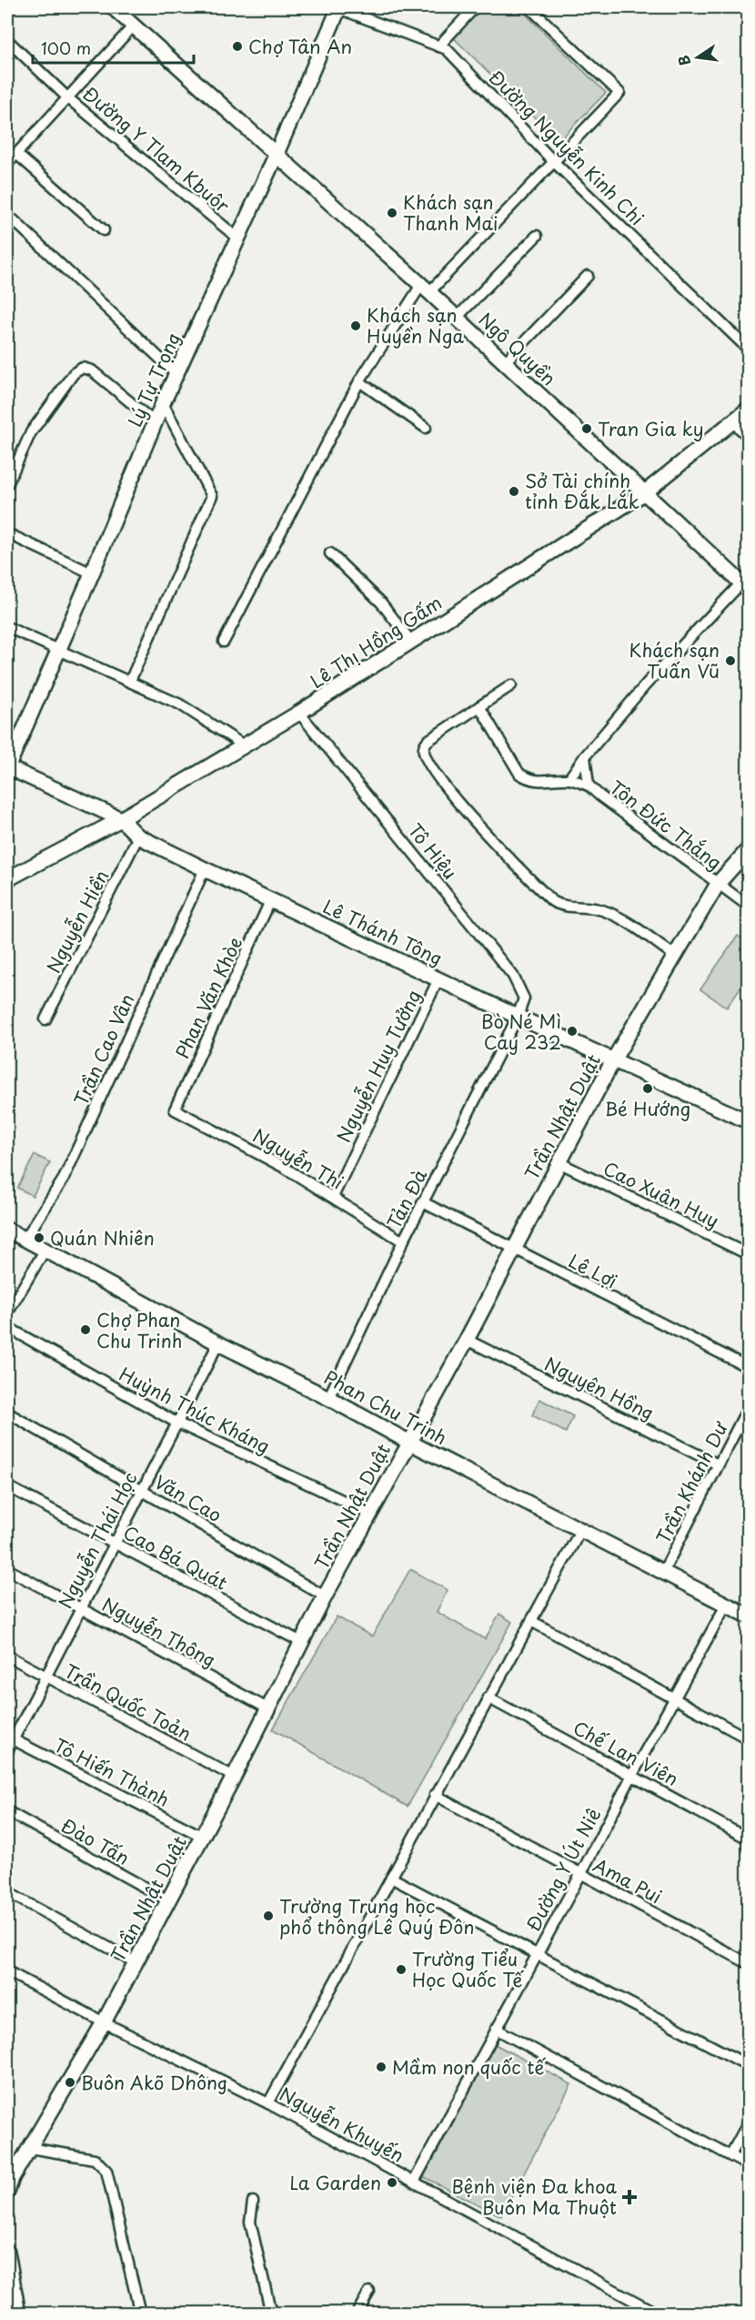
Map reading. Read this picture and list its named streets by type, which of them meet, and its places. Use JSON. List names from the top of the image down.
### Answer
{
  "streets": {
    "street": [
      "Đường Nguyễn Kinh Chi",
      "Đường Y Tlam Kbuôr",
      "Ngô Quyền",
      "Lý Tự Trọng",
      "Lê Thị Hồng Gấm",
      "Tôn Đức Thắng",
      "Tô Hiệu",
      "Nguyễn Hiền",
      "Lê Thánh Tông",
      "Phan Văn Khòe",
      "Trần Cao Vân",
      "Nguyễn Huy Tưởng",
      "Trần Nhật Duật",
      "Nguyễn Thi",
      "Cao Xuân Huy",
      "Tản Đà",
      "Lê Lợi",
      "Nguyên Hồng",
      "Phan Chu Trinh",
      "Huỳnh Thúc Kháng",
      "Trần Khánh Dư",
      "Văn Cao",
      "Nguyễn Thái Học",
      "Cao Bá Quát",
      "Nguyễn Thông",
      "Trần Quốc Toản",
      "Chế Lan Viên",
      "Tô Hiến Thành",
      "Đào Tấn",
      "Đường Y Út Niê",
      "Ama Pui",
      "Nguyễn Khuyến"
    ]
  },
  "crossings": [
    ["Đường Nguyễn Kinh Chi", "Lý Tự Trọng"],
    ["Đường Y Tlam Kbuôr", "Lý Tự Trọng"],
    ["Ngô Quyền", "Lý Tự Trọng"],
    ["Ngô Quyền", "Lê Thị Hồng Gấm"],
    ["Lý Tự Trọng", "Lê Thánh Tông"],
    ["Lê Thị Hồng Gấm", "Tô Hiệu"],
    ["Lê Thị Hồng Gấm", "Lê Thánh Tông"],
    ["Tôn Đức Thắng", "Trần Nhật Duật"],
    ["Tô Hiệu", "Lê Thánh Tông"],
    ["Tô Hiệu", "Tản Đà"],
    ["Nguyễn Hiền", "Lê Thánh Tông"],
    ["Lê Thánh Tông", "Phan Văn Khòe"],
    ["Lê Thánh Tông", "Trần Cao Vân"],
    ["Lê Thánh Tông", "Nguyễn Huy Tưởng"],
    ["Lê Thánh Tông", "Trần Nhật Duật"],
    ["Lê Thánh Tông", "Tản Đà"],
    ["Phan Văn Khòe", "Nguyễn Thi"],
    ["Trần Cao Vân", "Phan Chu Trinh"],
    ["Nguyễn Huy Tưởng", "Nguyễn Thi"],
    ["Trần Nhật Duật", "Cao Xuân Huy"],
    ["Trần Nhật Duật", "Lê Lợi"],
    ["Trần Nhật Duật", "Nguyên Hồng"],
    ["Trần Nhật Duật", "Phan Chu Trinh"],
    ["Trần Nhật Duật", "Huỳnh Thúc Kháng"],
    ["Trần Nhật Duật", "Văn Cao"],
    ["Trần Nhật Duật", "Cao Bá Quát"],
    ["Trần Nhật Duật", "Nguyễn Thông"],
    ["Trần Nhật Duật", "Trần Quốc Toản"],
    ["Trần Nhật Duật", "Tô Hiến Thành"],
    ["Trần Nhật Duật", "Đào Tấn"],
    ["Trần Nhật Duật", "Nguyễn Khuyến"],
    ["Nguyễn Thi", "Tản Đà"],
    ["Tản Đà", "Lê Lợi"],
    ["Tản Đà", "Phan Chu Trinh"],
    ["Nguyên Hồng", "Trần Khánh Dư"],
    ["Phan Chu Trinh", "Trần Khánh Dư"],
    ["Phan Chu Trinh", "Nguyễn Thái Học"],
    ["Phan Chu Trinh", "Đường Y Út Niê"],
    ["Huỳnh Thúc Kháng", "Nguyễn Thái Học"],
    ["Văn Cao", "Nguyễn Thái Học"],
    ["Nguyễn Thái Học", "Cao Bá Quát"],
    ["Nguyễn Thái Học", "Nguyễn Thông"],
    ["Nguyễn Thái Học", "Trần Quốc Toản"],
    ["Nguyễn Thái Học", "Tô Hiến Thành"],
    ["Chế Lan Viên", "Đường Y Út Niê"],
    ["Đường Y Út Niê", "Ama Pui"],
    ["Đường Y Út Niê", "Nguyễn Khuyến"]
  ],
  "places": {
    "other": [
      "Chợ Tân An",
      "Khách sạn Thanh Mai",
      "Khách sạn Huyền Nga",
      "Tran Gia ky",
      "Sở Tài chính tỉnh Đắk Lắk",
      "Khách sạn Tuấn Vũ",
      "Bò Né Mì Cay 232",
      "Bé Hướng",
      "Quán Nhiên",
      "Chợ Phan Chu Trinh",
      "Trường Trung học phổ thông Lê Quý Đôn",
      "Trường Tiểu Học Quốc Tế",
      "Mầm non quốc tế",
      "Buôn Akõ Dhông",
      "La Garden"
    ],
    "health": ["Bệnh viện Đa khoa Buôn Ma Thuột"]
  },
  "scale_bar": "100 m",
  "north": "left"
}
